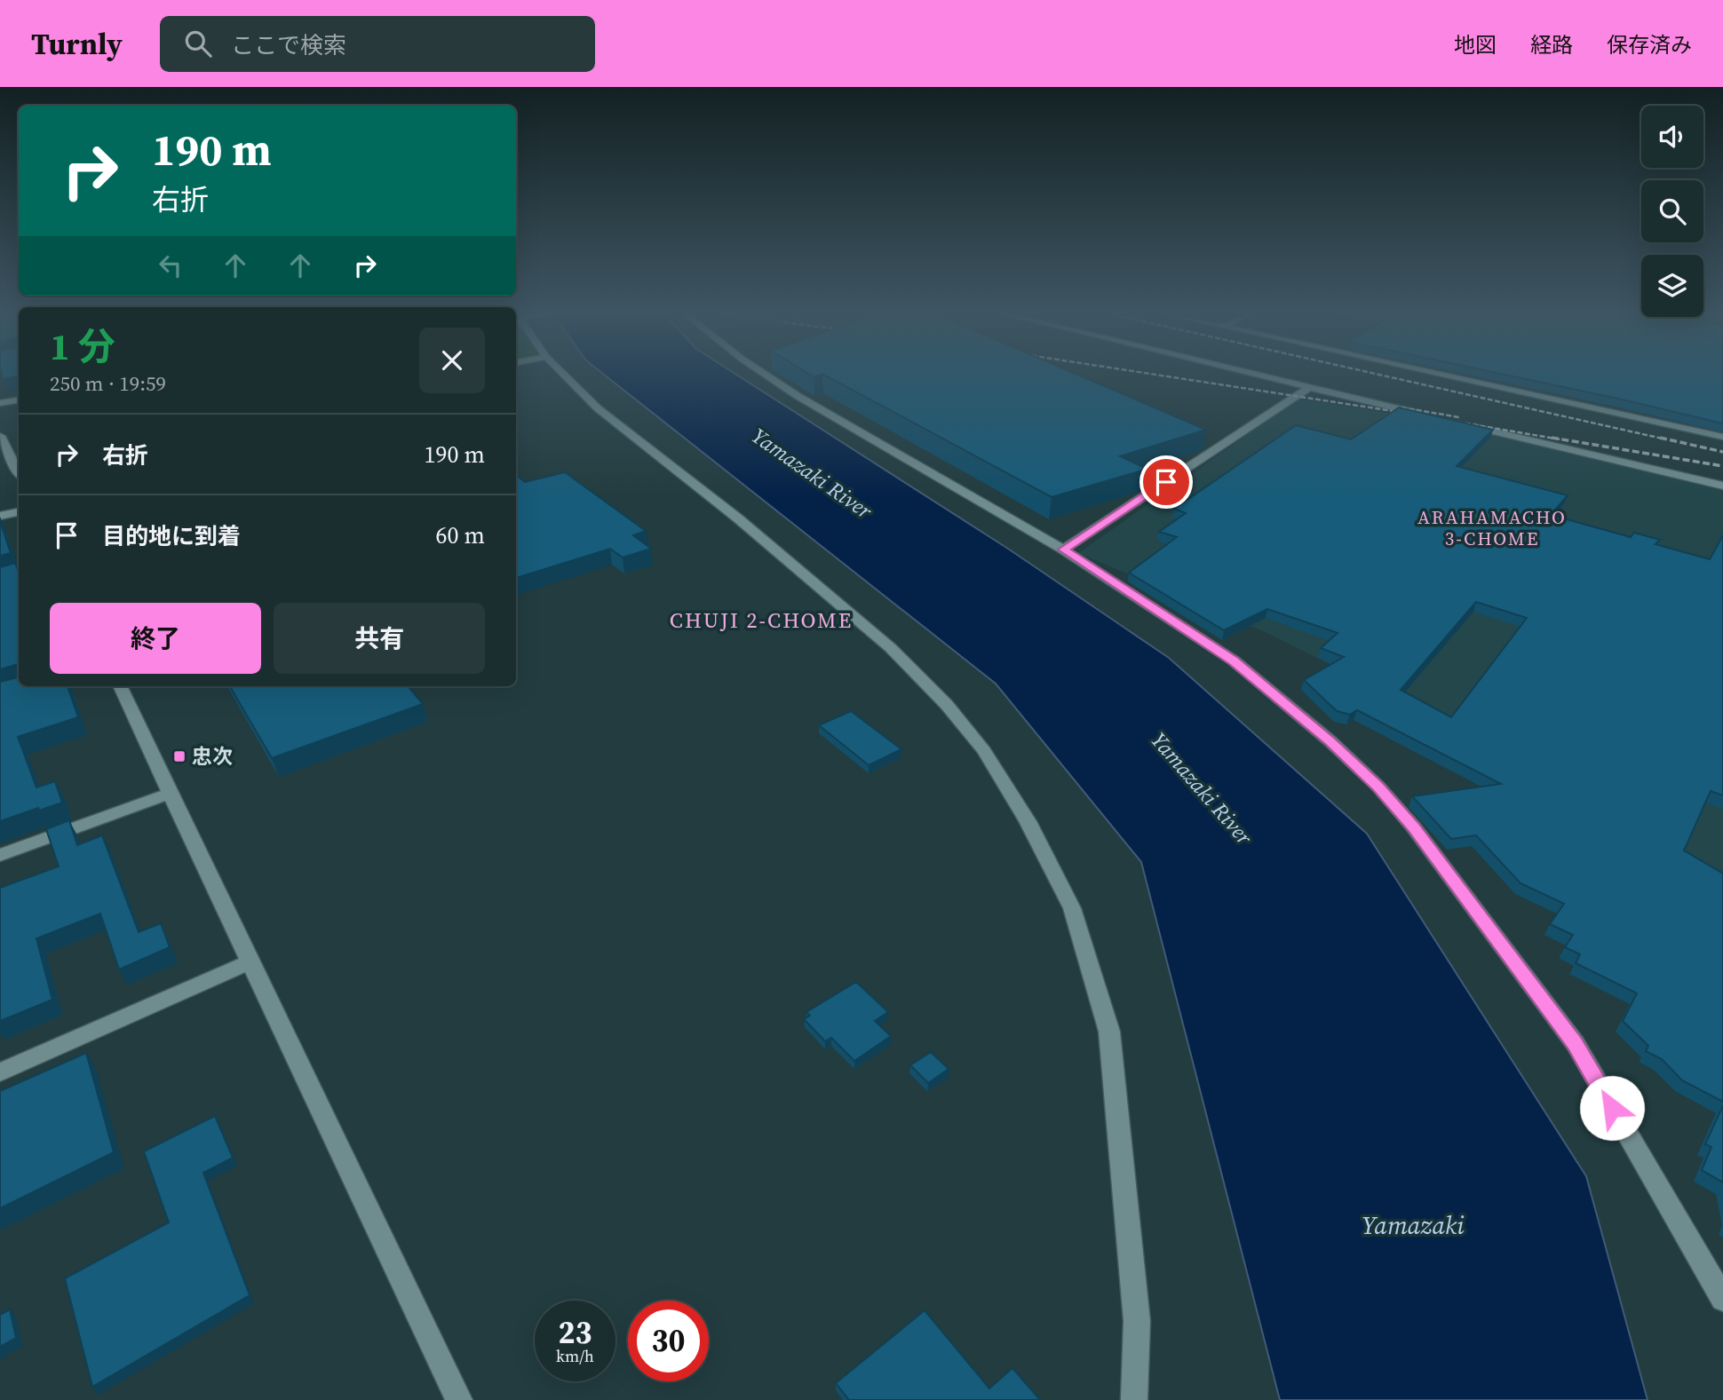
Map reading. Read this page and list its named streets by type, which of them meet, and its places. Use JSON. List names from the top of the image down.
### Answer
{
  "districts": ["ARAHAMACHO 3-CHOME", "CHUJI 2-CHOME"],
  "water": ["Yamazaki River", "Yamazaki"],
  "places": {
    "transit": ["忠次"]
  },
  "page": {
    "header": "Turnly",
    "search": "ここで検索",
    "nav": ["地図", "経路", "保存済み"],
    "turn": ["190 m", "右折"],
    "heading": ["1 分", "250 m · 19:59"],
    "list": [
      {
        "name": "右折",
        "value": "190 m"
      },
      {
        "name": "目的地に到着",
        "value": "60 m"
      }
    ],
    "buttons": ["終了", "共有"],
    "speed": "23 km/h",
    "limit": "30"
  }
}
